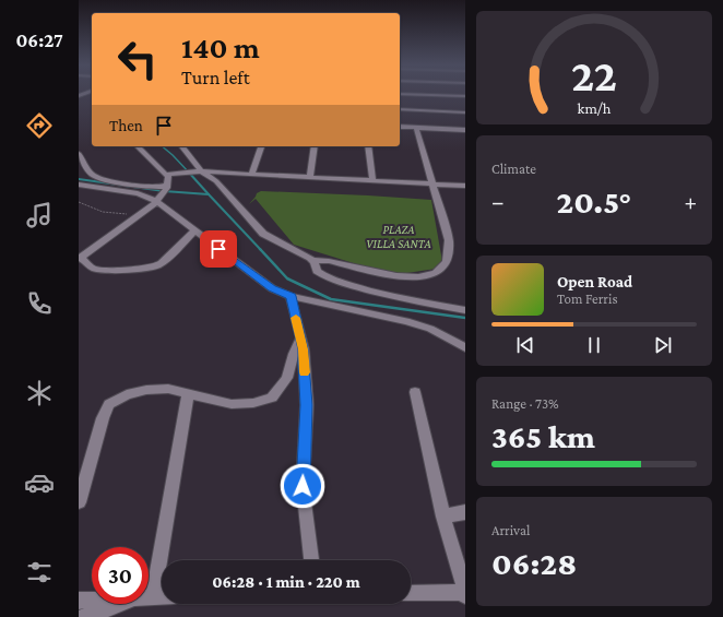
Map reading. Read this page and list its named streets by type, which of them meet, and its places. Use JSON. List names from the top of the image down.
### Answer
{
  "parks": ["PLAZA VILLA SANTA"],
  "page": {
    "tabs": "06:27",
    "turn": ["140 m", "Turn left"],
    "then": "Then",
    "tile": [
      "Climate",
      ["Range · 73%", "365 km"],
      ["Arrival", "06:28"]
    ],
    "heat": ["−", "20.5°", "+"],
    "song": ["Open Road", "Tom Ferris"],
    "limit": "30",
    "trip": "06:28 · 1 min · 220 m",
    "gauge": ["22", "km/h"]
  }
}
